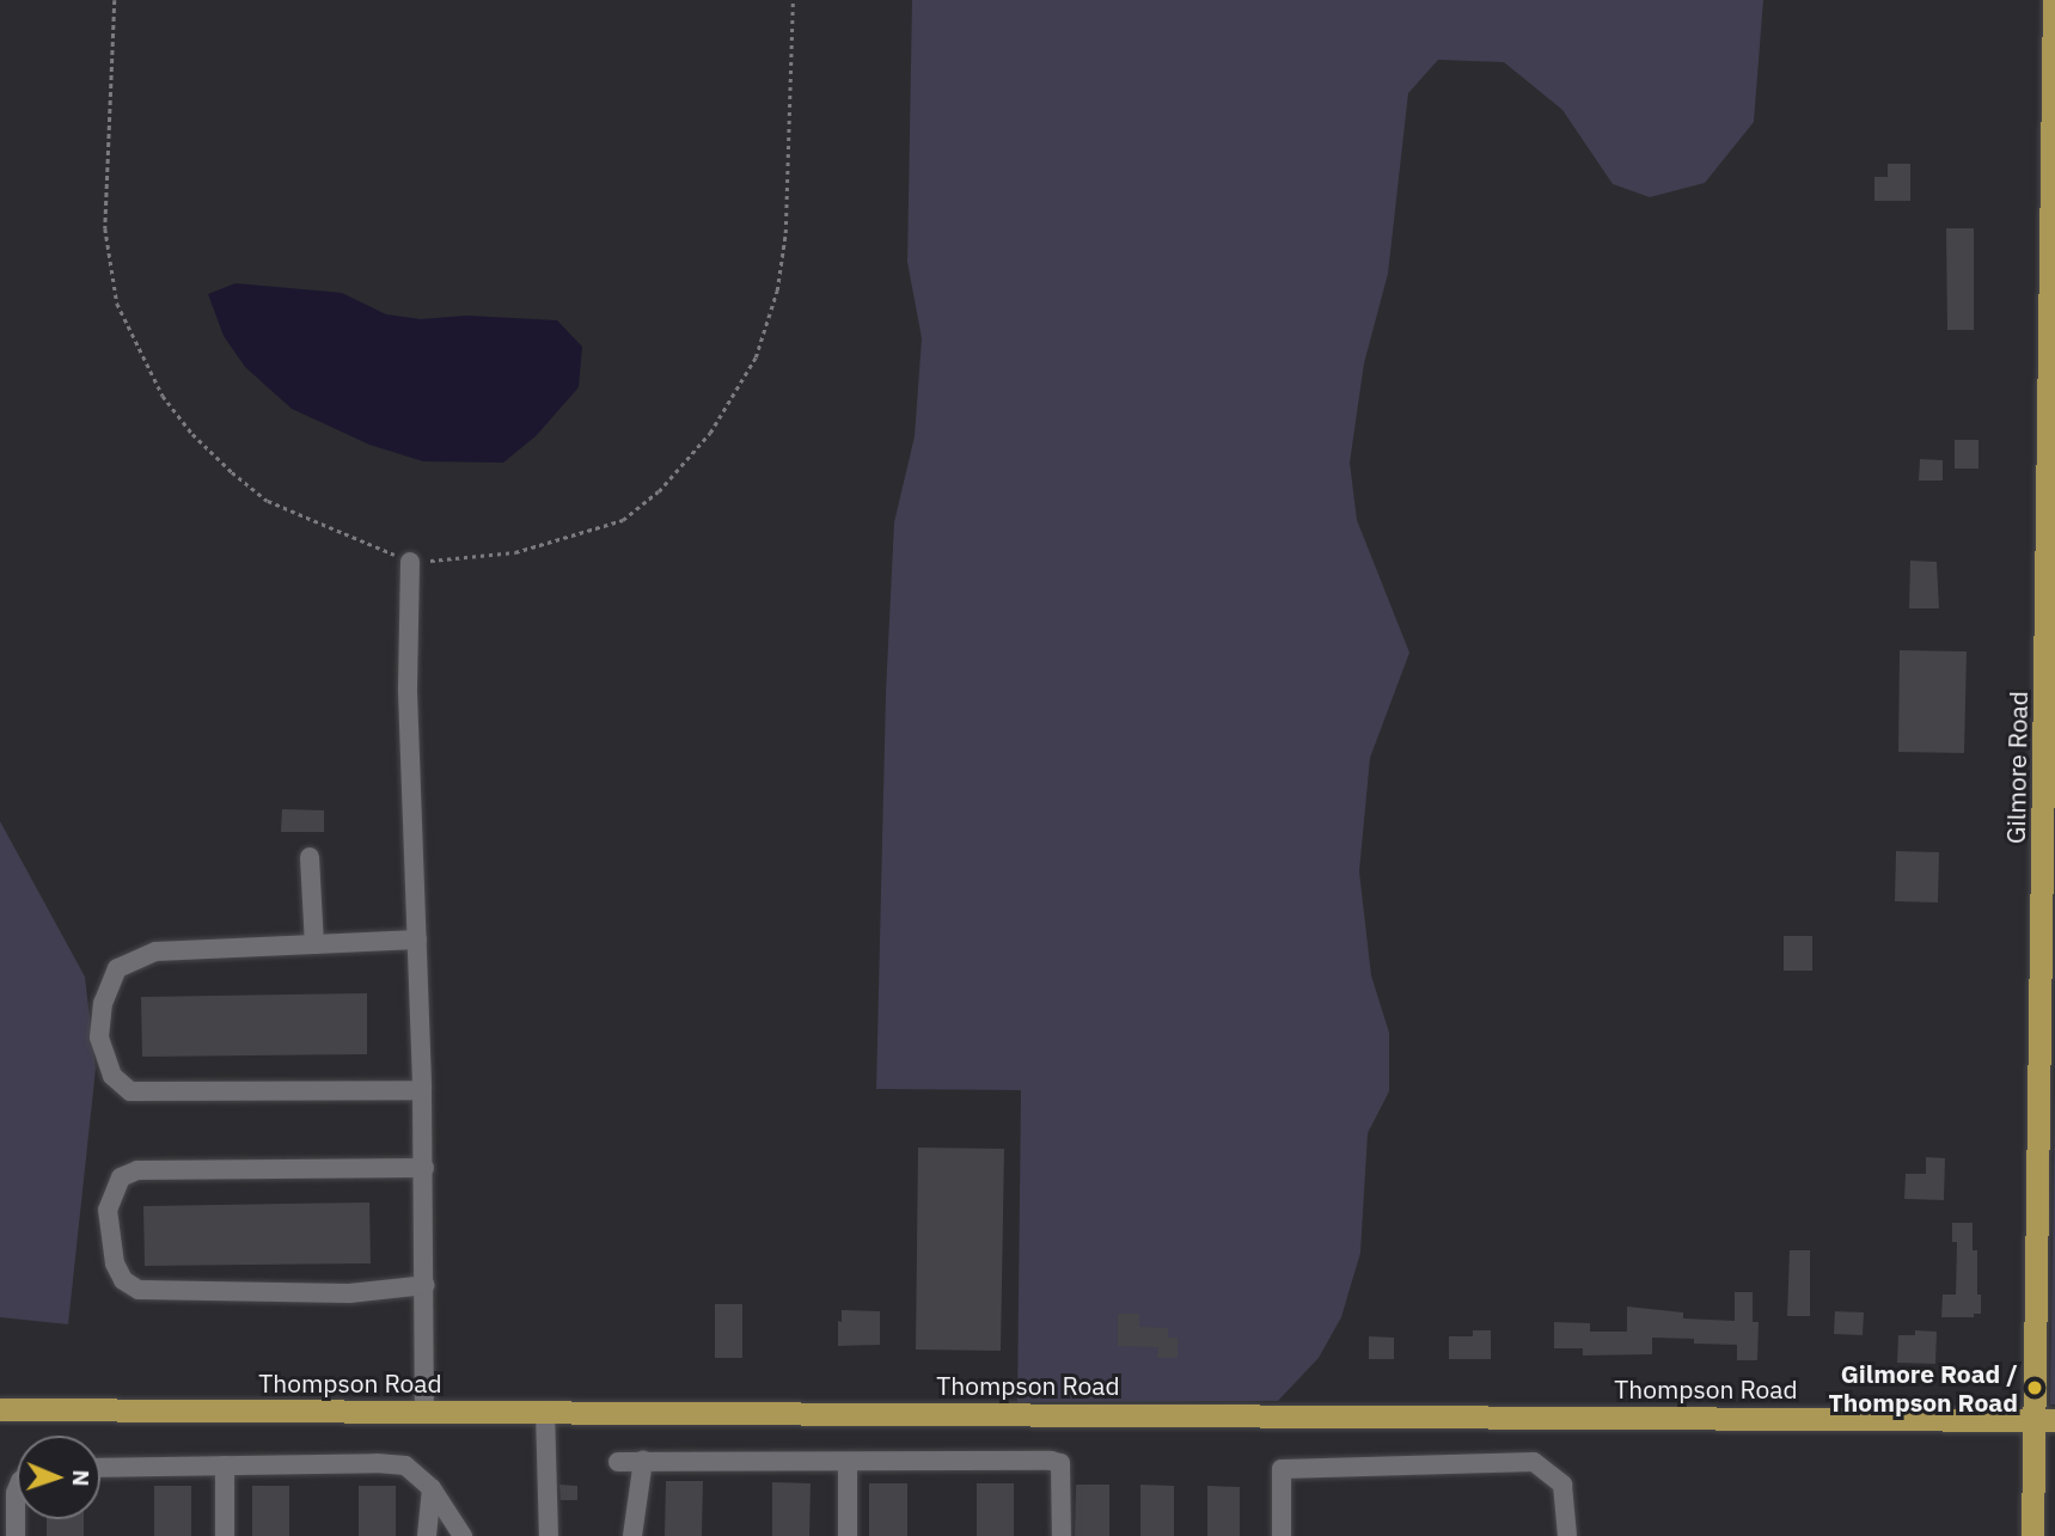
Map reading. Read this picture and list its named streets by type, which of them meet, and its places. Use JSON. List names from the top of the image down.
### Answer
{
  "streets": {
    "main road": ["Gilmore Road", "Thompson Road"]
  },
  "crossings": [
    ["Gilmore Road", "Thompson Road"]
  ],
  "places": ["Gilmore Road / Thompson Road"],
  "north": "right"
}
